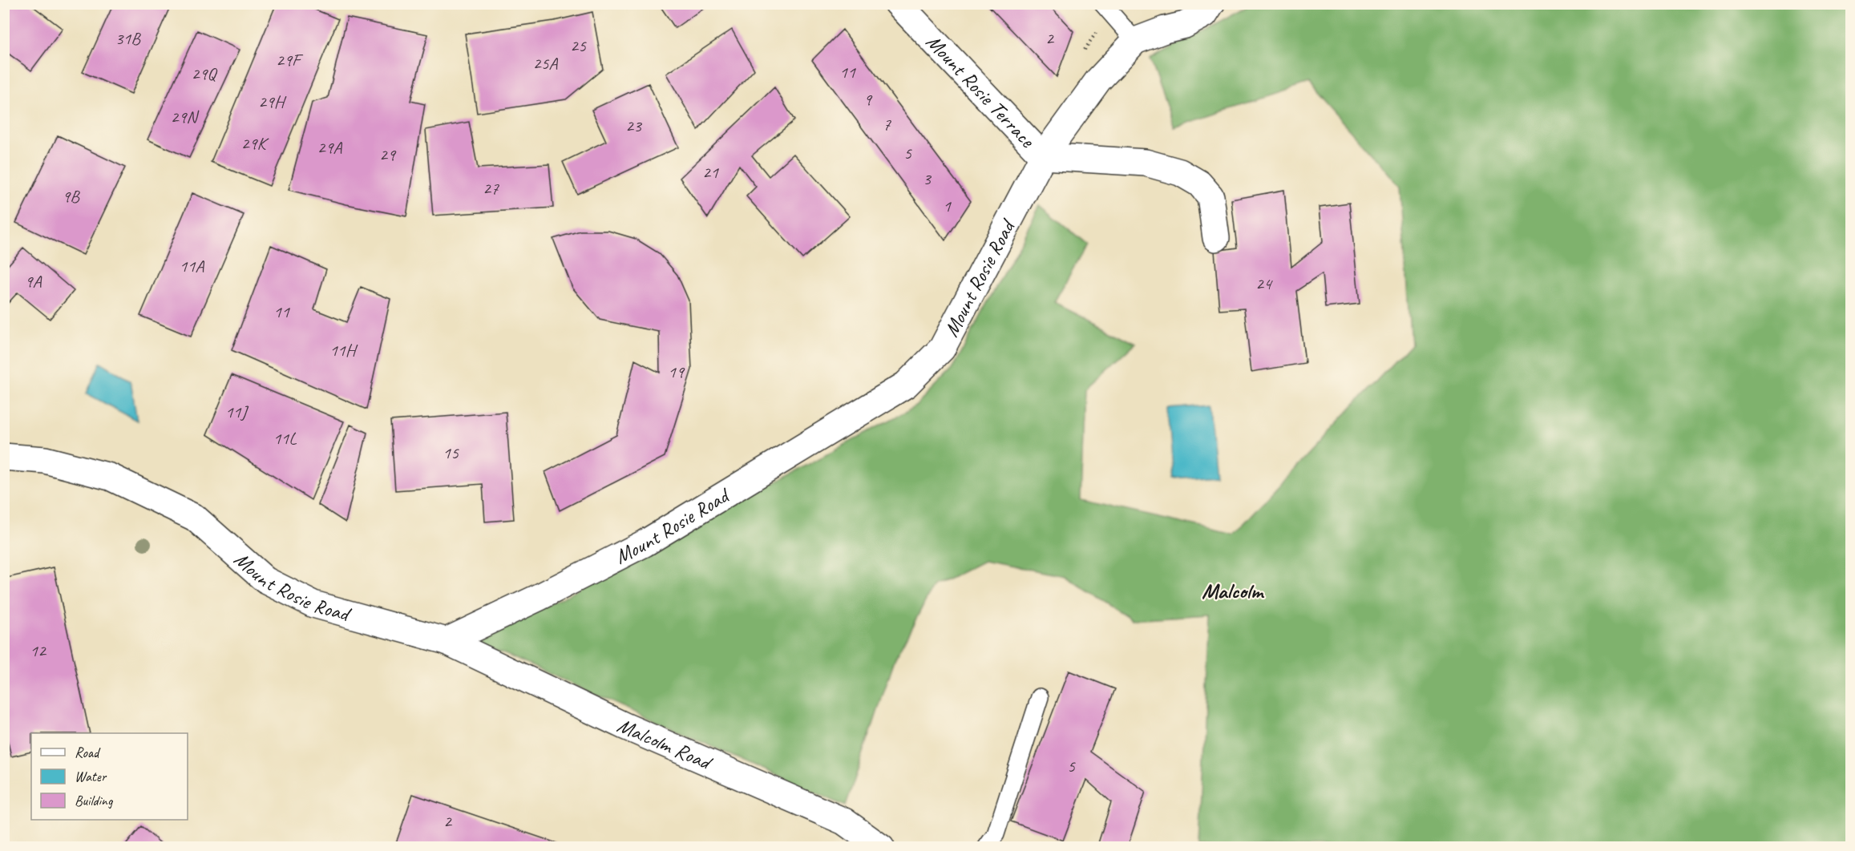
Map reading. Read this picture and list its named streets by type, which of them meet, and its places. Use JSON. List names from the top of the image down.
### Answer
{
  "streets": {
    "street": ["Mount Rosie Terrace", "Mount Rosie Road", "Malcolm Road"]
  },
  "crossings": [
    ["Mount Rosie Terrace", "Mount Rosie Road"],
    ["Mount Rosie Road", "Malcolm Road"]
  ],
  "districts": ["Malcolm"],
  "house_numbers": [
    "31B",
    "2",
    "25",
    "29F",
    "25A",
    "11",
    "29Q",
    "9",
    "29H",
    "29N",
    "7",
    "23",
    "29K",
    "29A",
    "5",
    "29",
    "21",
    "3",
    "27",
    "9B",
    "1",
    "11A",
    "9A",
    "24",
    "11",
    "11H",
    "19",
    "11J",
    "11L",
    "15",
    "12",
    "5",
    "2"
  ],
  "legend": ["Road", "Water", "Building"]
}
